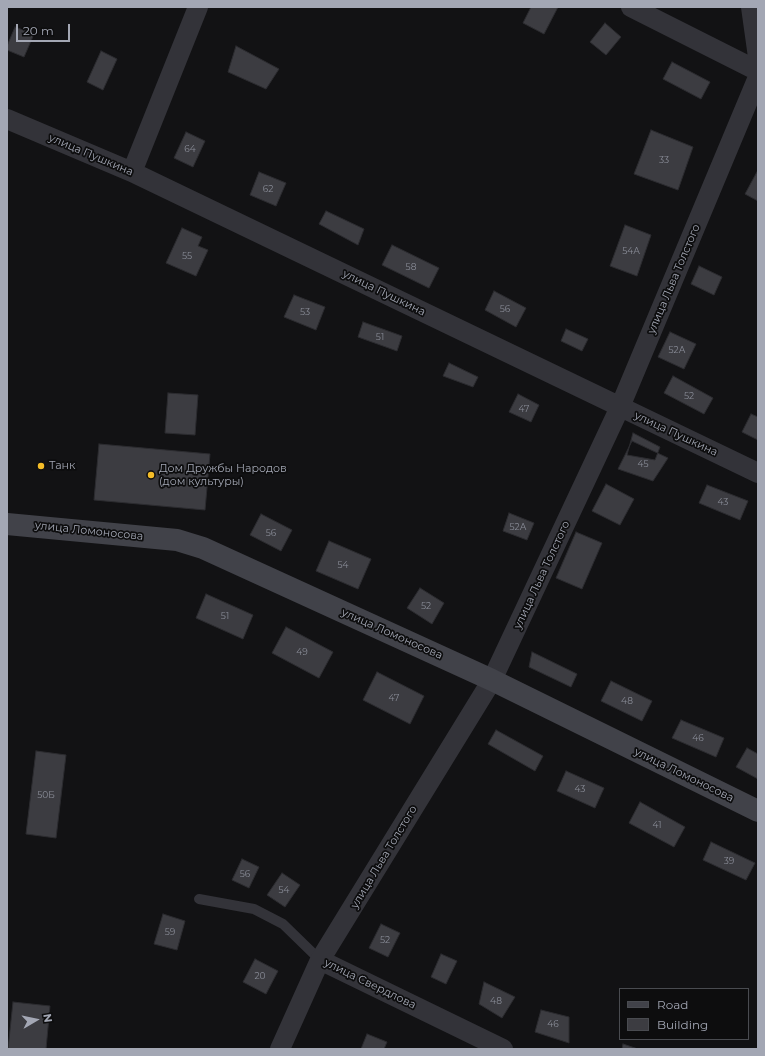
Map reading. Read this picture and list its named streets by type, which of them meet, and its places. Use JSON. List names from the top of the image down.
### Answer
{
  "streets": {
    "street": [
      "улица Пушкина",
      "улица Льва Толстого",
      "улица Ломоносова",
      "улица Свердлова"
    ]
  },
  "crossings": [
    ["улица Пушкина", "улица Льва Толстого"],
    ["улица Льва Толстого", "улица Ломоносова"],
    ["улица Льва Толстого", "улица Свердлова"]
  ],
  "places": ["Танк", "Дом Дружбы Народов (дом культуры)"],
  "house_numbers": [
    "64",
    "33",
    "62",
    "54А",
    "55",
    "58",
    "56",
    "53",
    "51",
    "52А",
    "52",
    "47",
    "45",
    "43",
    "52А",
    "56",
    "54",
    "52",
    "51",
    "49",
    "47",
    "48",
    "46",
    "43",
    "50Б",
    "41",
    "39",
    "56",
    "54",
    "59",
    "52",
    "20",
    "48",
    "46"
  ],
  "legend": ["Road", "Building"],
  "scale_bar": "20 m",
  "north": "right"
}
